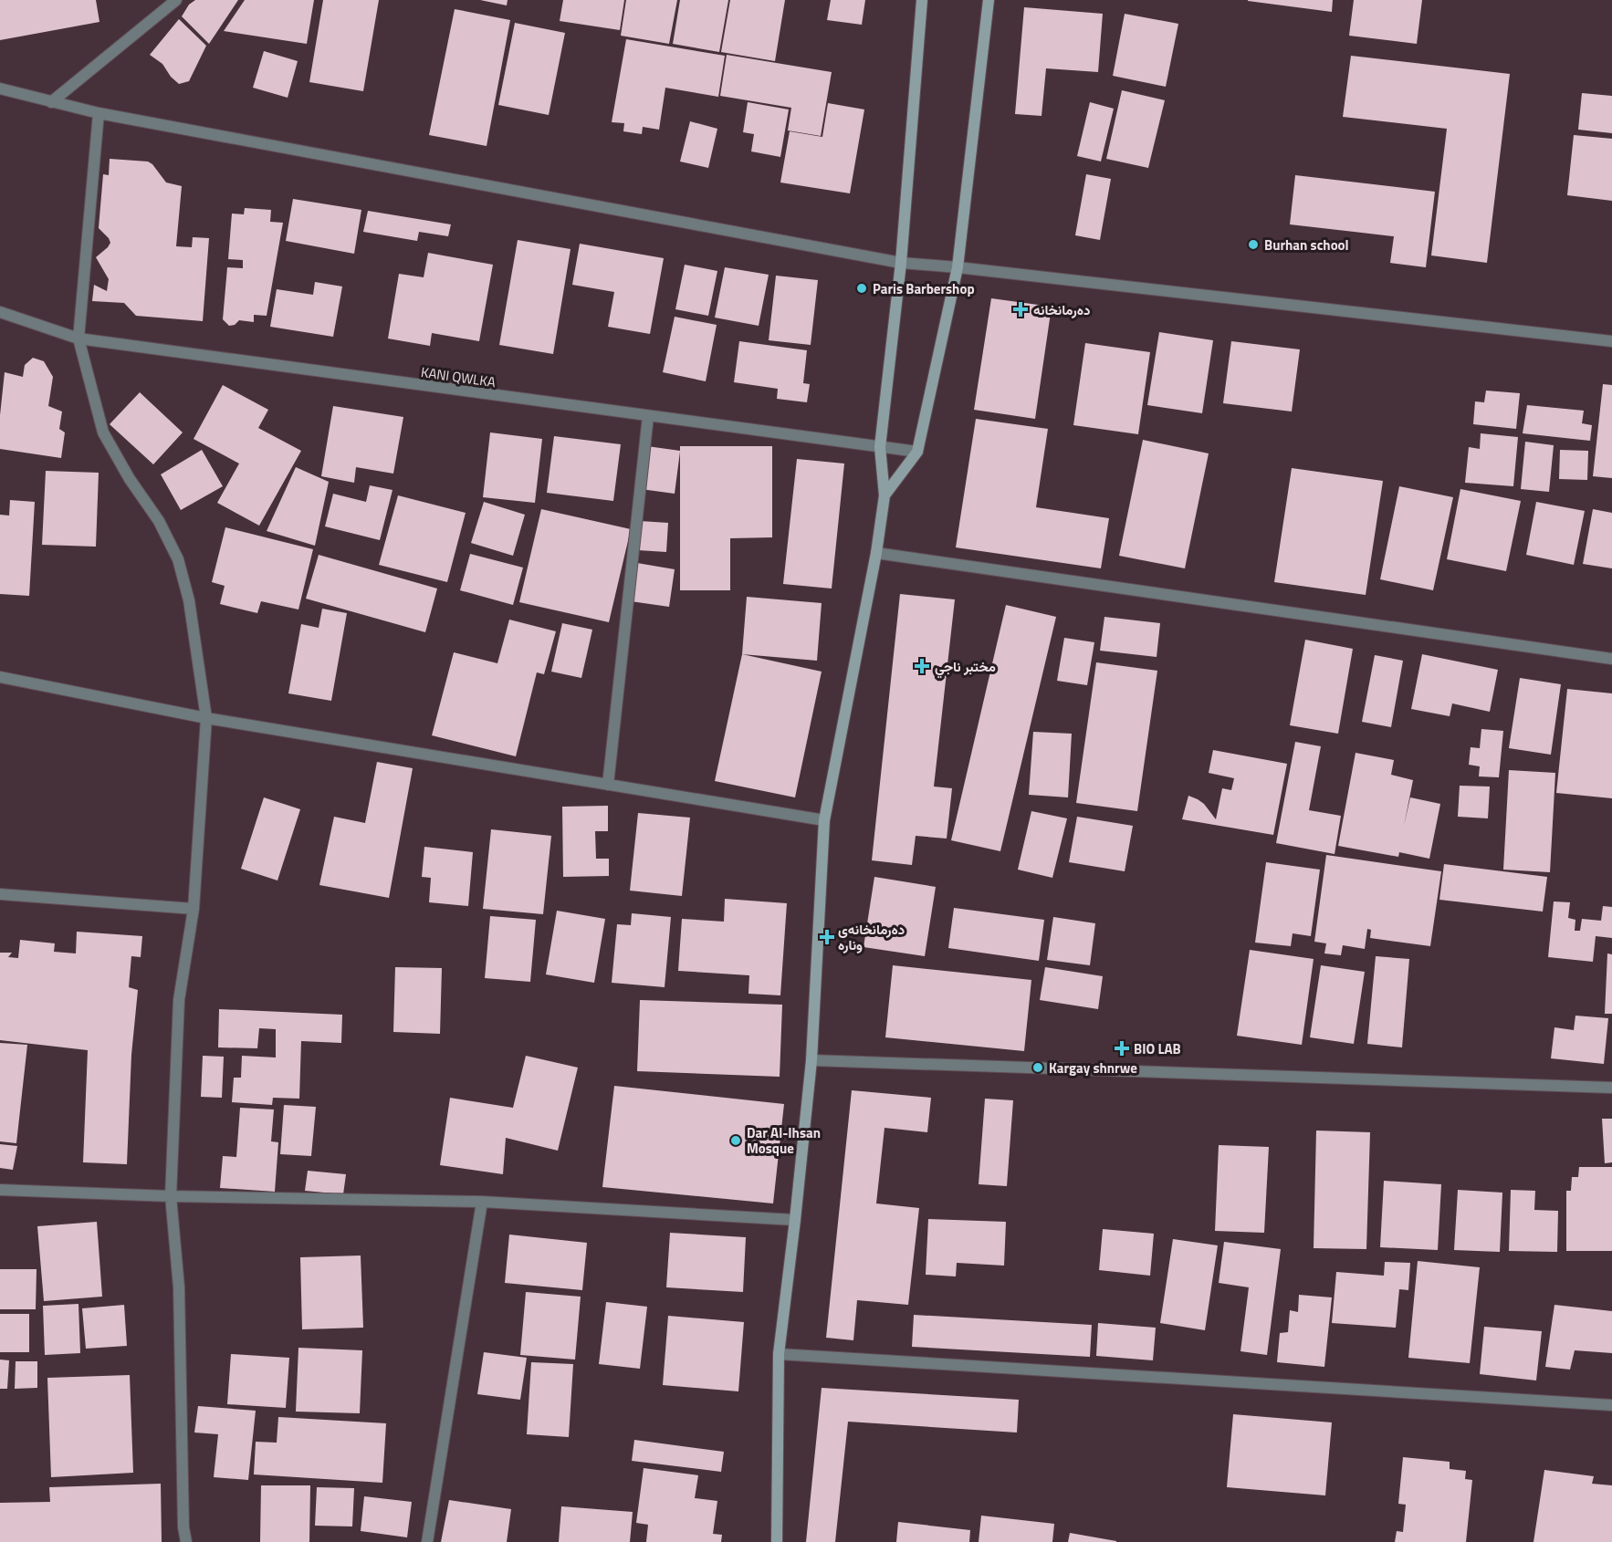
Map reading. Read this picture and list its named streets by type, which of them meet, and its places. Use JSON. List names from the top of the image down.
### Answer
{
  "streets": {
    "street": ["KANI QWLKA"]
  },
  "places": {
    "other": [
      "Burhan school",
      "Paris Barbershop",
      "Kargay shnrwe",
      "Dar Al-Ihsan Mosque"
    ],
    "health": [
      "دەرمانخانە",
      "مختبر ناجي",
      "دەرمانخانەی ونارە",
      "BIO LAB"
    ]
  }
}
